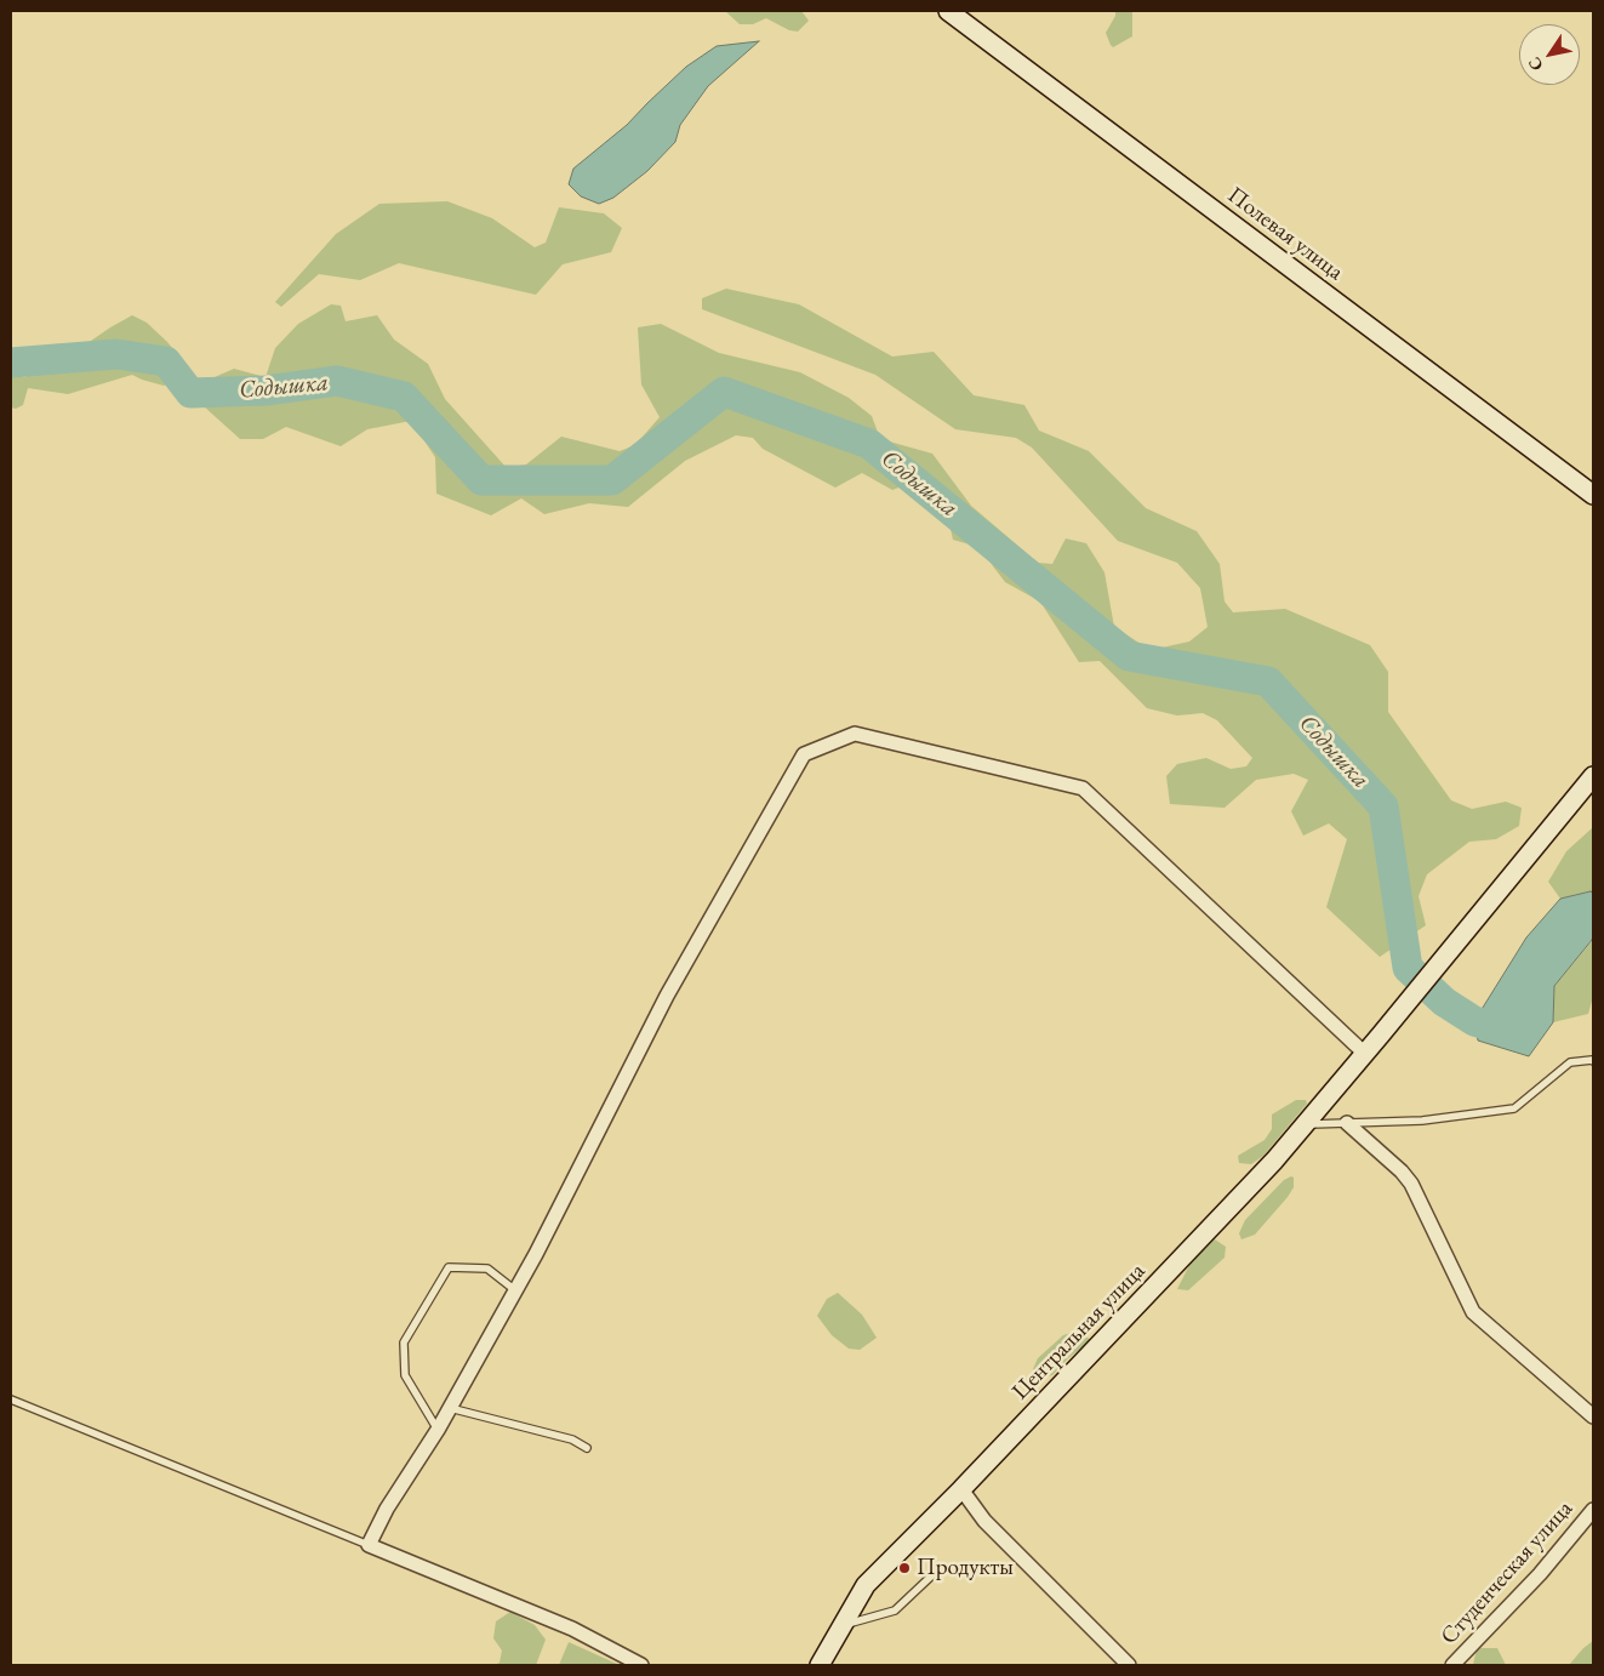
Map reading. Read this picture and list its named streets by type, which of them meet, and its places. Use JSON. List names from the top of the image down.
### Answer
{
  "streets": {
    "street": ["Полевая улица", "Центральная улица", "Студенческая улица"]
  },
  "water": ["Содышка"],
  "places": ["Продукты"],
  "north": "bottom left"
}
